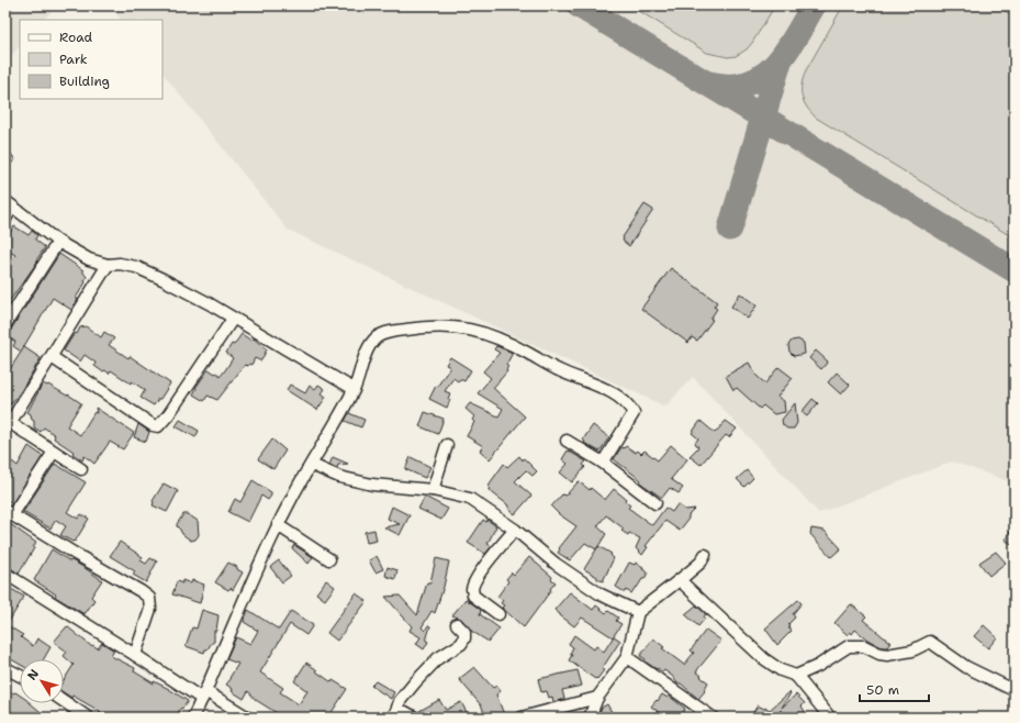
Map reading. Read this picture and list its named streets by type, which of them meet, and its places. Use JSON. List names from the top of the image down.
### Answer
{
  "legend": ["Road", "Park", "Building"],
  "scale_bar": "50 m",
  "north": "top left"
}
